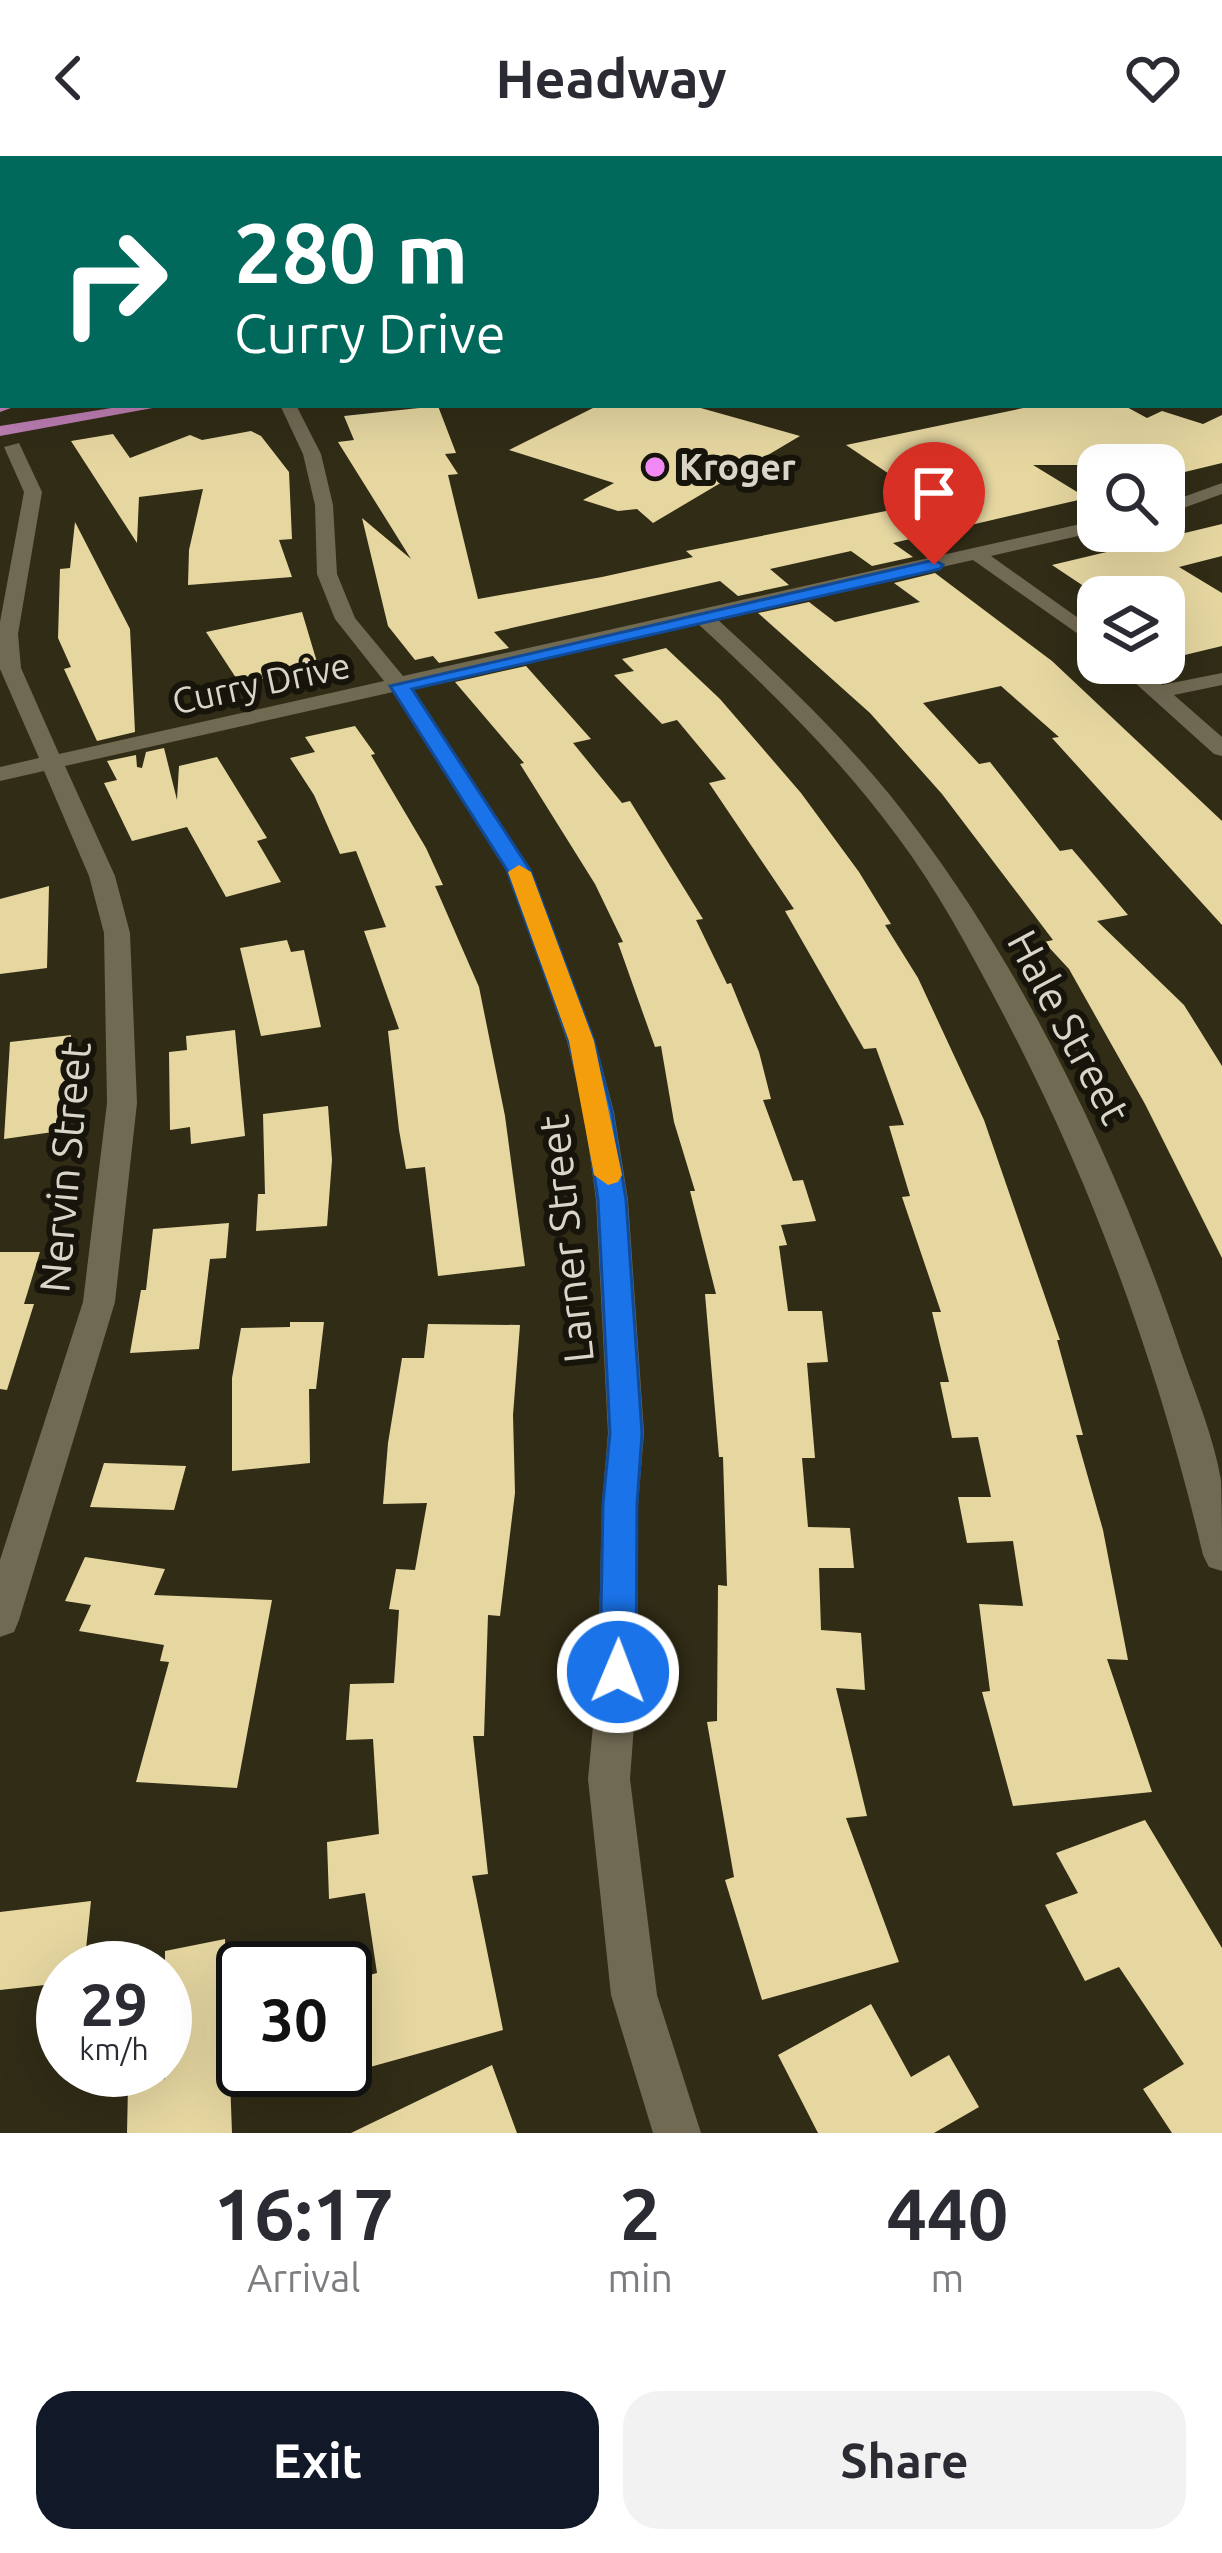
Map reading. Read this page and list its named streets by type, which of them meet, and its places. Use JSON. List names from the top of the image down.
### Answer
{
  "streets": {
    "street": [
      "Curry Drive",
      "Hale Street",
      "Nervin Street",
      "Larner Street"
    ]
  },
  "crossings": [
    ["Curry Drive", "Hale Street"],
    ["Curry Drive", "Nervin Street"],
    ["Curry Drive", "Larner Street"]
  ],
  "places": ["Kroger"],
  "page": {
    "header": "Headway",
    "turn": ["280 m", "Curry Drive"],
    "speed": "29 km/h",
    "limit": "30",
    "eta": [
      "16:17",
      "Arrival",
      "2",
      "min",
      "440",
      "m"
    ],
    "buttons": ["Exit", "Share"]
  }
}
